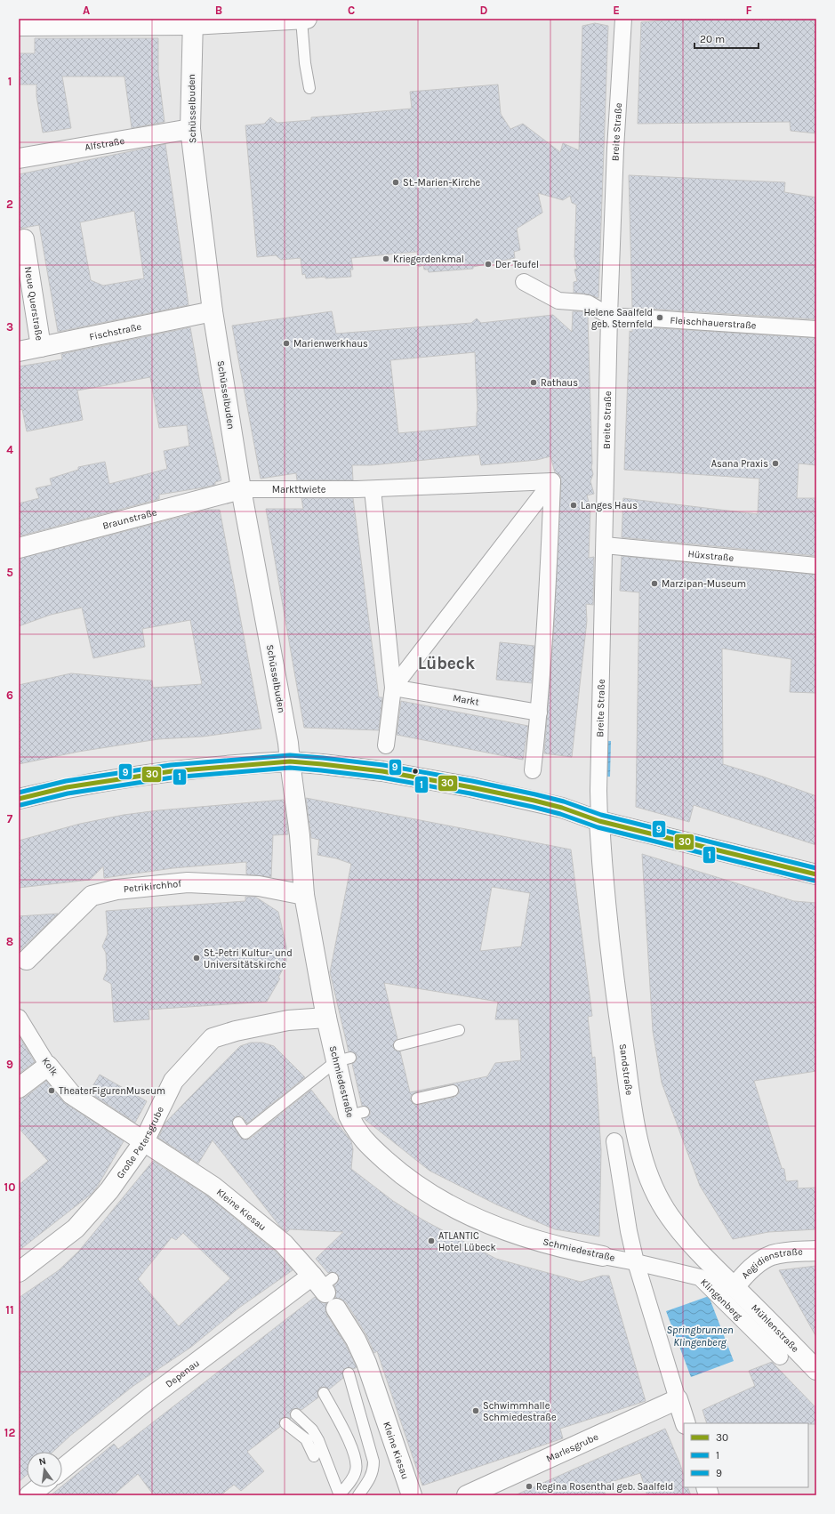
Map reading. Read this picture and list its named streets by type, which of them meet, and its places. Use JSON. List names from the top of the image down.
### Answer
{
  "streets": {
    "street": [
      "Schüsselbuden",
      "Breite Straße",
      "Alfstraße",
      "Neue Querstraße",
      "Fleischhauerstraße",
      "Fischstraße",
      "Markttwiete",
      "Braunstraße",
      "Hüxstraße",
      "Markt",
      "Petrikirchhof",
      "Kolk",
      "Sandstraße",
      "Schmiedestraße",
      "Große Petersgrube",
      "Kleine Kiesau",
      "Aegidienstraße",
      "Klingenberg",
      "Mühlenstraße",
      "Depenau",
      "Marlesgrube"
    ]
  },
  "crossings": [
    ["Schüsselbuden", "Alfstraße"],
    ["Schüsselbuden", "Fischstraße"],
    ["Schüsselbuden", "Markttwiete"],
    ["Schüsselbuden", "Braunstraße"],
    ["Schüsselbuden", "Schmiedestraße"],
    ["Breite Straße", "Fleischhauerstraße"],
    ["Breite Straße", "Hüxstraße"],
    ["Breite Straße", "Sandstraße"],
    ["Neue Querstraße", "Fischstraße"],
    ["Markttwiete", "Braunstraße"],
    ["Petrikirchhof", "Schmiedestraße"],
    ["Kolk", "Große Petersgrube"],
    ["Kolk", "Kleine Kiesau"],
    ["Sandstraße", "Aegidienstraße"],
    ["Sandstraße", "Mühlenstraße"],
    ["Schmiedestraße", "Große Petersgrube"],
    ["Schmiedestraße", "Klingenberg"],
    ["Große Petersgrube", "Kleine Kiesau"],
    ["Kleine Kiesau", "Depenau"],
    ["Aegidienstraße", "Mühlenstraße"],
    ["Klingenberg", "Mühlenstraße"]
  ],
  "districts": ["Lübeck"],
  "water": ["Springbrunnen Klingenberg"],
  "places": [
    "St.-Marien-Kirche",
    "Kriegerdenkmal",
    "Der Teufel",
    "Helene Saalfeld geb. Sternfeld",
    "Marienwerkhaus",
    "Rathaus",
    "Asana Praxis",
    "Langes Haus",
    "Marzipan-Museum",
    "St.-Petri Kultur- und Universitätskirche",
    "TheaterFigurenMuseum",
    "ATLANTIC Hotel Lübeck",
    "Schwimmhalle Schmiedestraße",
    "Regina Rosenthal geb. Saalfeld"
  ],
  "lines": ["transit line 9", "transit line 30", "transit line 1"],
  "legend": ["30", "1", "9"],
  "scale_bar": "20 m",
  "north": "top",
  "grid": {
    "columns": [
      "A",
      "B",
      "C",
      "D",
      "E",
      "F"
    ],
    "rows": [
      "1",
      "2",
      "3",
      "4",
      "5",
      "6",
      "7",
      "8",
      "9",
      "10",
      "11",
      "12"
    ]
  }
}
